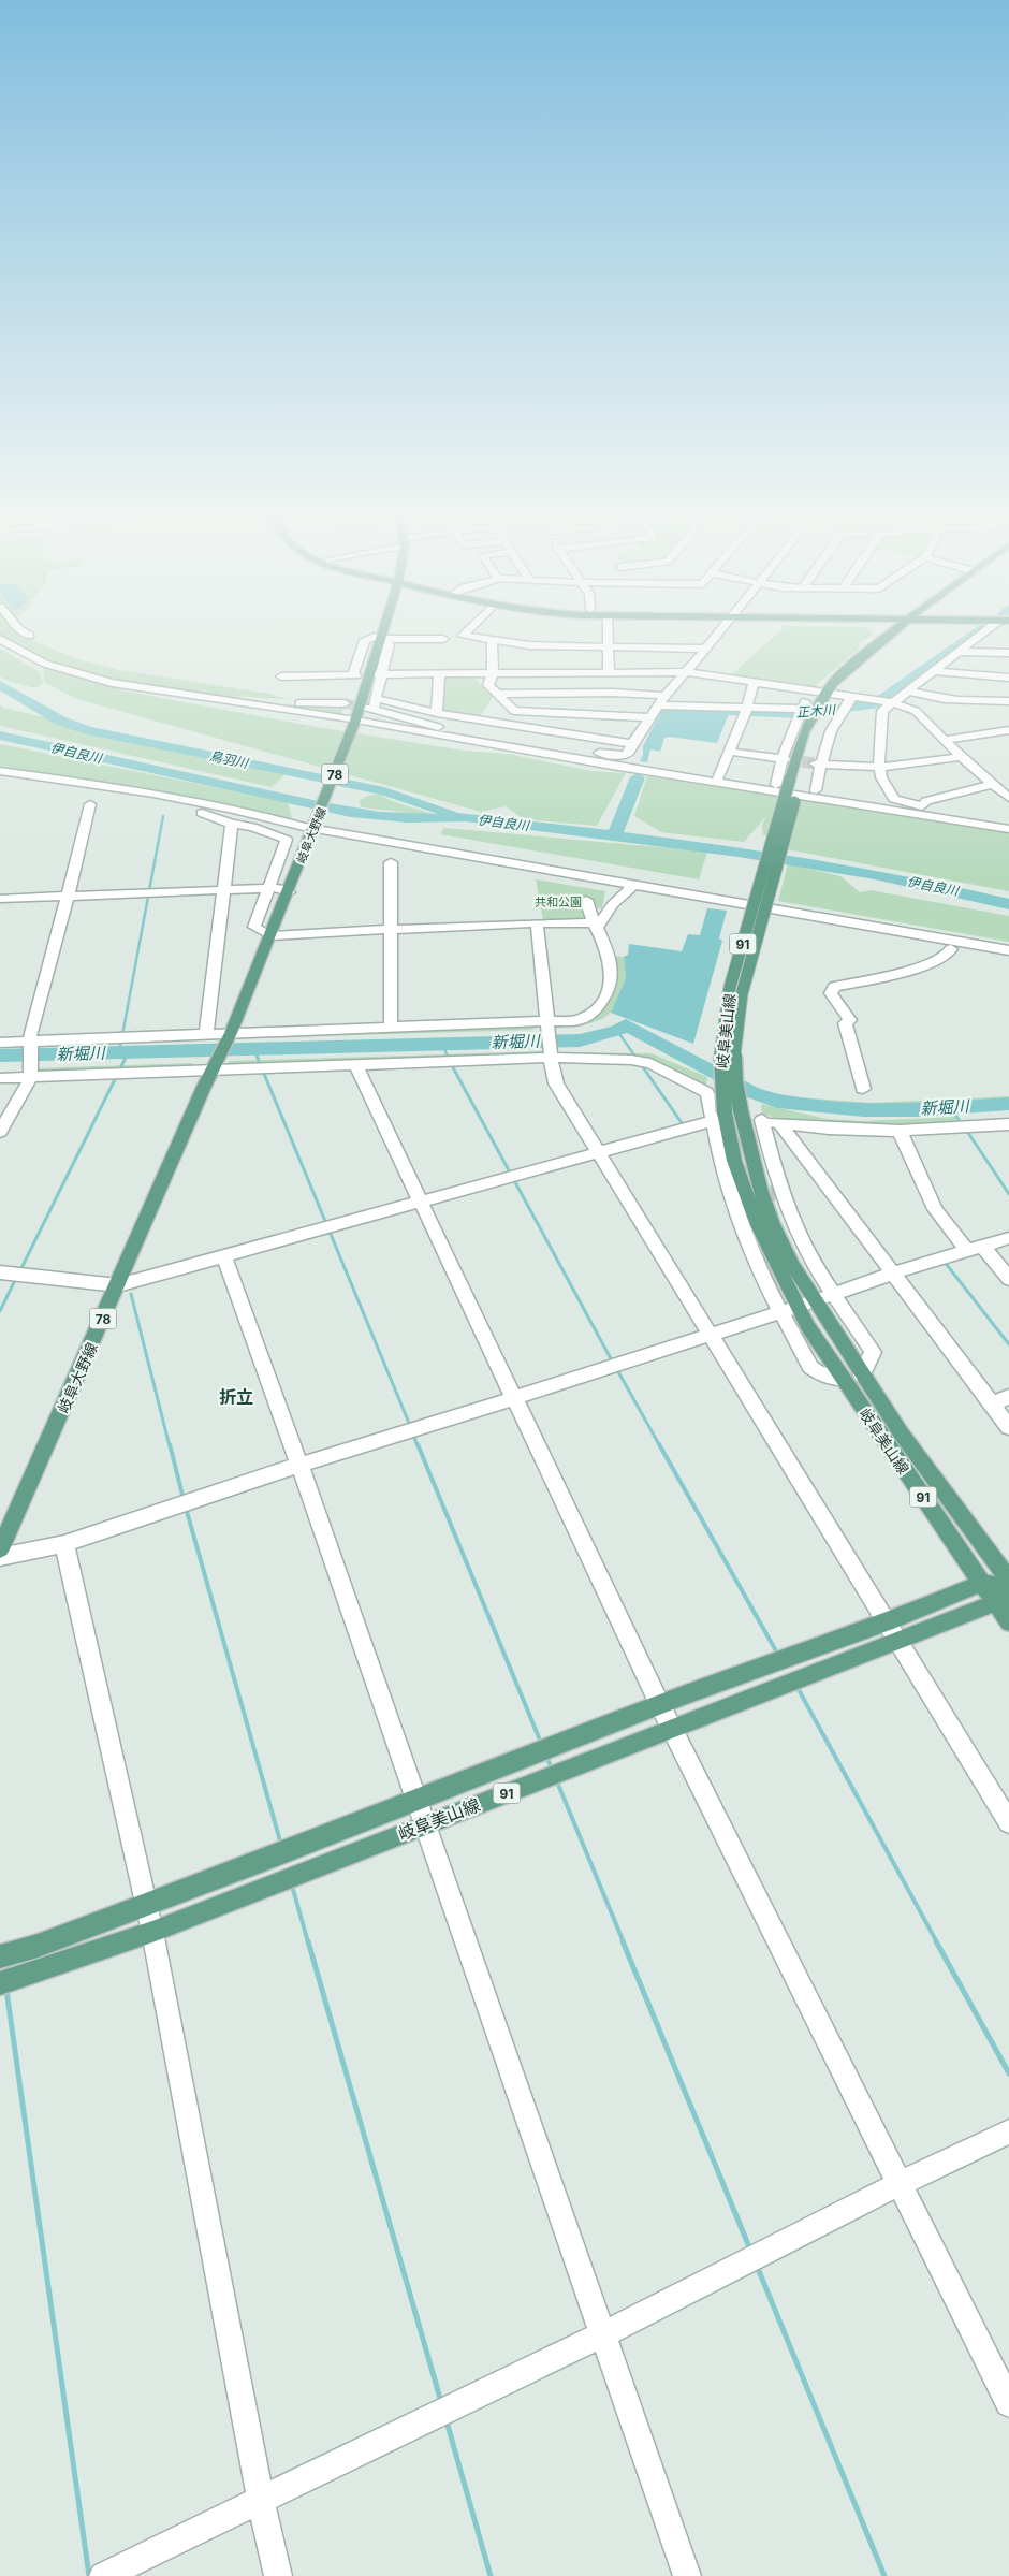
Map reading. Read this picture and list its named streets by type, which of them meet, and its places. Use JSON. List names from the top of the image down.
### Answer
{
  "streets": {
    "main road": [
      "78",
      "岐阜大野線",
      "91",
      "岐阜美山線"
    ]
  },
  "districts": ["折立"],
  "water": [
    "正木川",
    "伊自良川",
    "鳥羽川",
    "新堀川"
  ],
  "parks": ["共和公園"]
}
